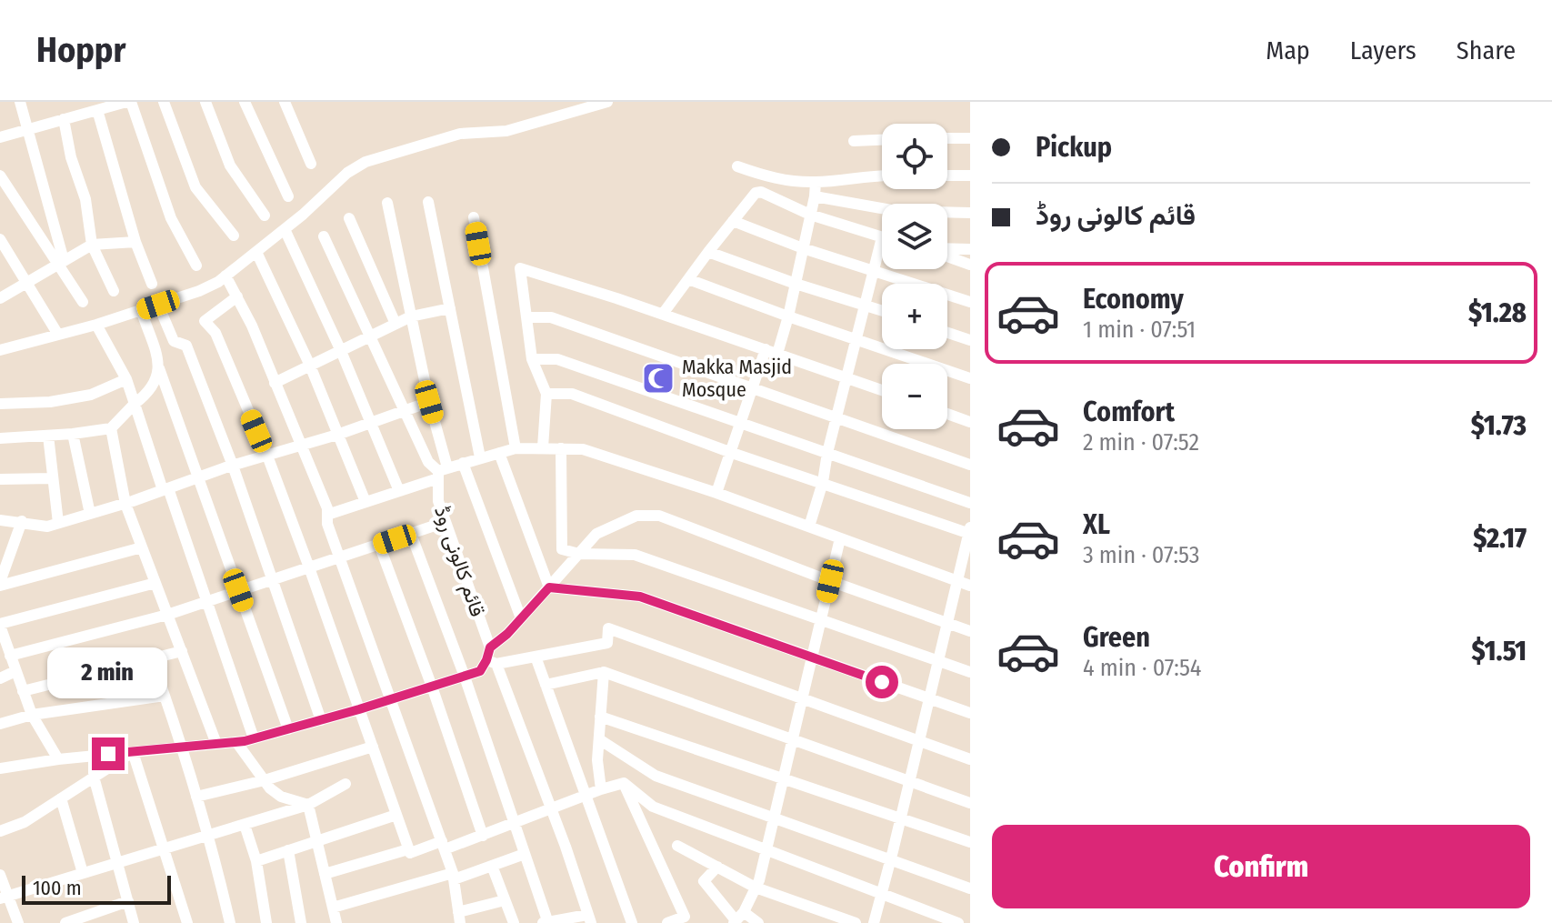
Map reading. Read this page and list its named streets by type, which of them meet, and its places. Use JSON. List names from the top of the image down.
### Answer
{
  "streets": {
    "street": ["قائم کالونی روڈ"]
  },
  "places": {
    "mosque": ["Makka Masjid Mosque"]
  },
  "scale_bar": "100 m",
  "page": {
    "header": "Hoppr",
    "nav": ["Map", "Layers", "Share"],
    "banner": ["Pickup", "قائم کالونی روڈ"],
    "map_buttons": ["+", "−"],
    "list": [
      {
        "name": "Economy",
        "note": "1 min · 07:51",
        "value": "$1.28"
      },
      {
        "name": "Comfort",
        "note": "2 min · 07:52",
        "value": "$1.73"
      },
      {
        "name": "XL",
        "note": "3 min · 07:53",
        "value": "$2.17"
      },
      {
        "name": "Green",
        "note": "4 min · 07:54",
        "value": "$1.51"
      }
    ],
    "bubble": "2 min",
    "buttons": "Confirm",
    "scale": "100 m"
  }
}
